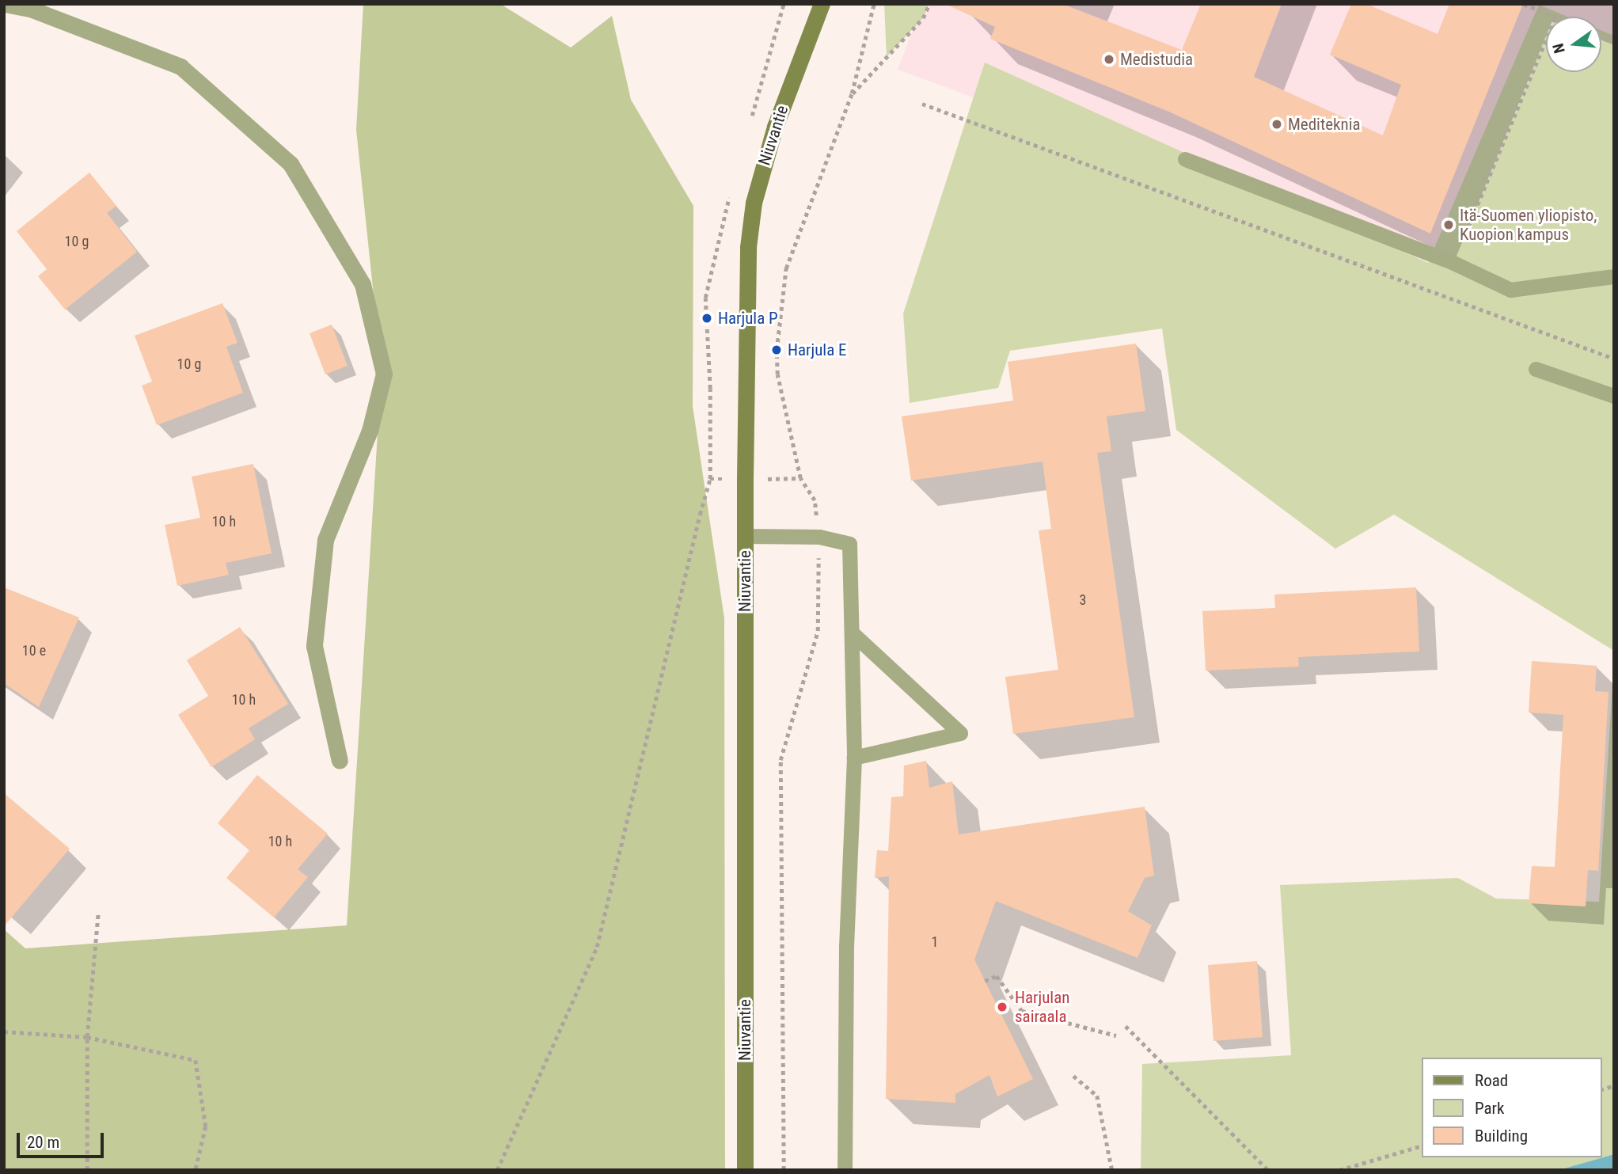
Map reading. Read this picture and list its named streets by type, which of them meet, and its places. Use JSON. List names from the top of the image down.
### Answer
{
  "streets": {
    "street": ["Niuvantie"]
  },
  "places": [
    "Medistudia",
    "Mediteknia",
    "Itä-Suomen yliopisto, Kuopion kampus",
    "Harjula P",
    "Harjula E",
    "Harjulan sairaala"
  ],
  "house_numbers": [
    "10 g",
    "10 g",
    "10 h",
    "3",
    "10 e",
    "10 h",
    "10 h",
    "1"
  ],
  "legend": ["Road", "Park", "Building"],
  "scale_bar": "20 m",
  "north": "left"
}
